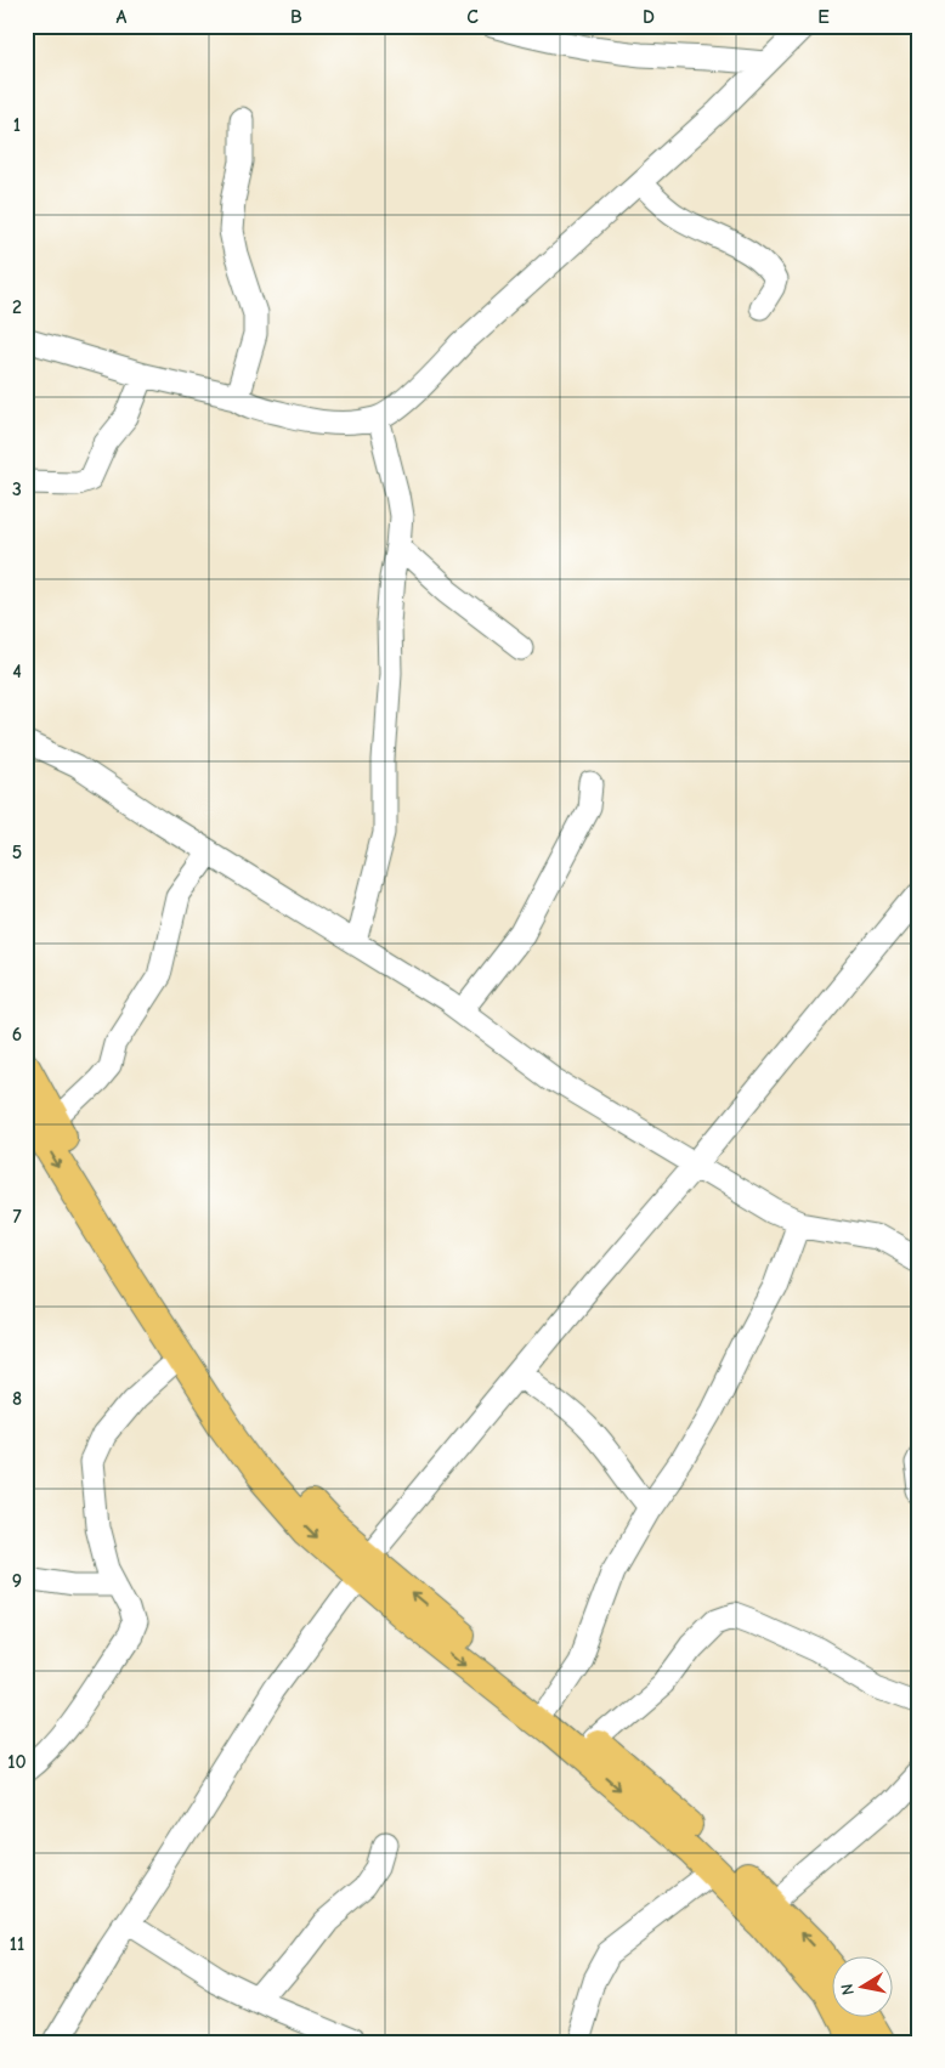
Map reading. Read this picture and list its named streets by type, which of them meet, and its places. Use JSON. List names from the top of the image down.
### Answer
{
  "north": "left",
  "grid": {
    "columns": [
      "A",
      "B",
      "C",
      "D",
      "E"
    ],
    "rows": [
      "1",
      "2",
      "3",
      "4",
      "5",
      "6",
      "7",
      "8",
      "9",
      "10",
      "11"
    ]
  }
}
